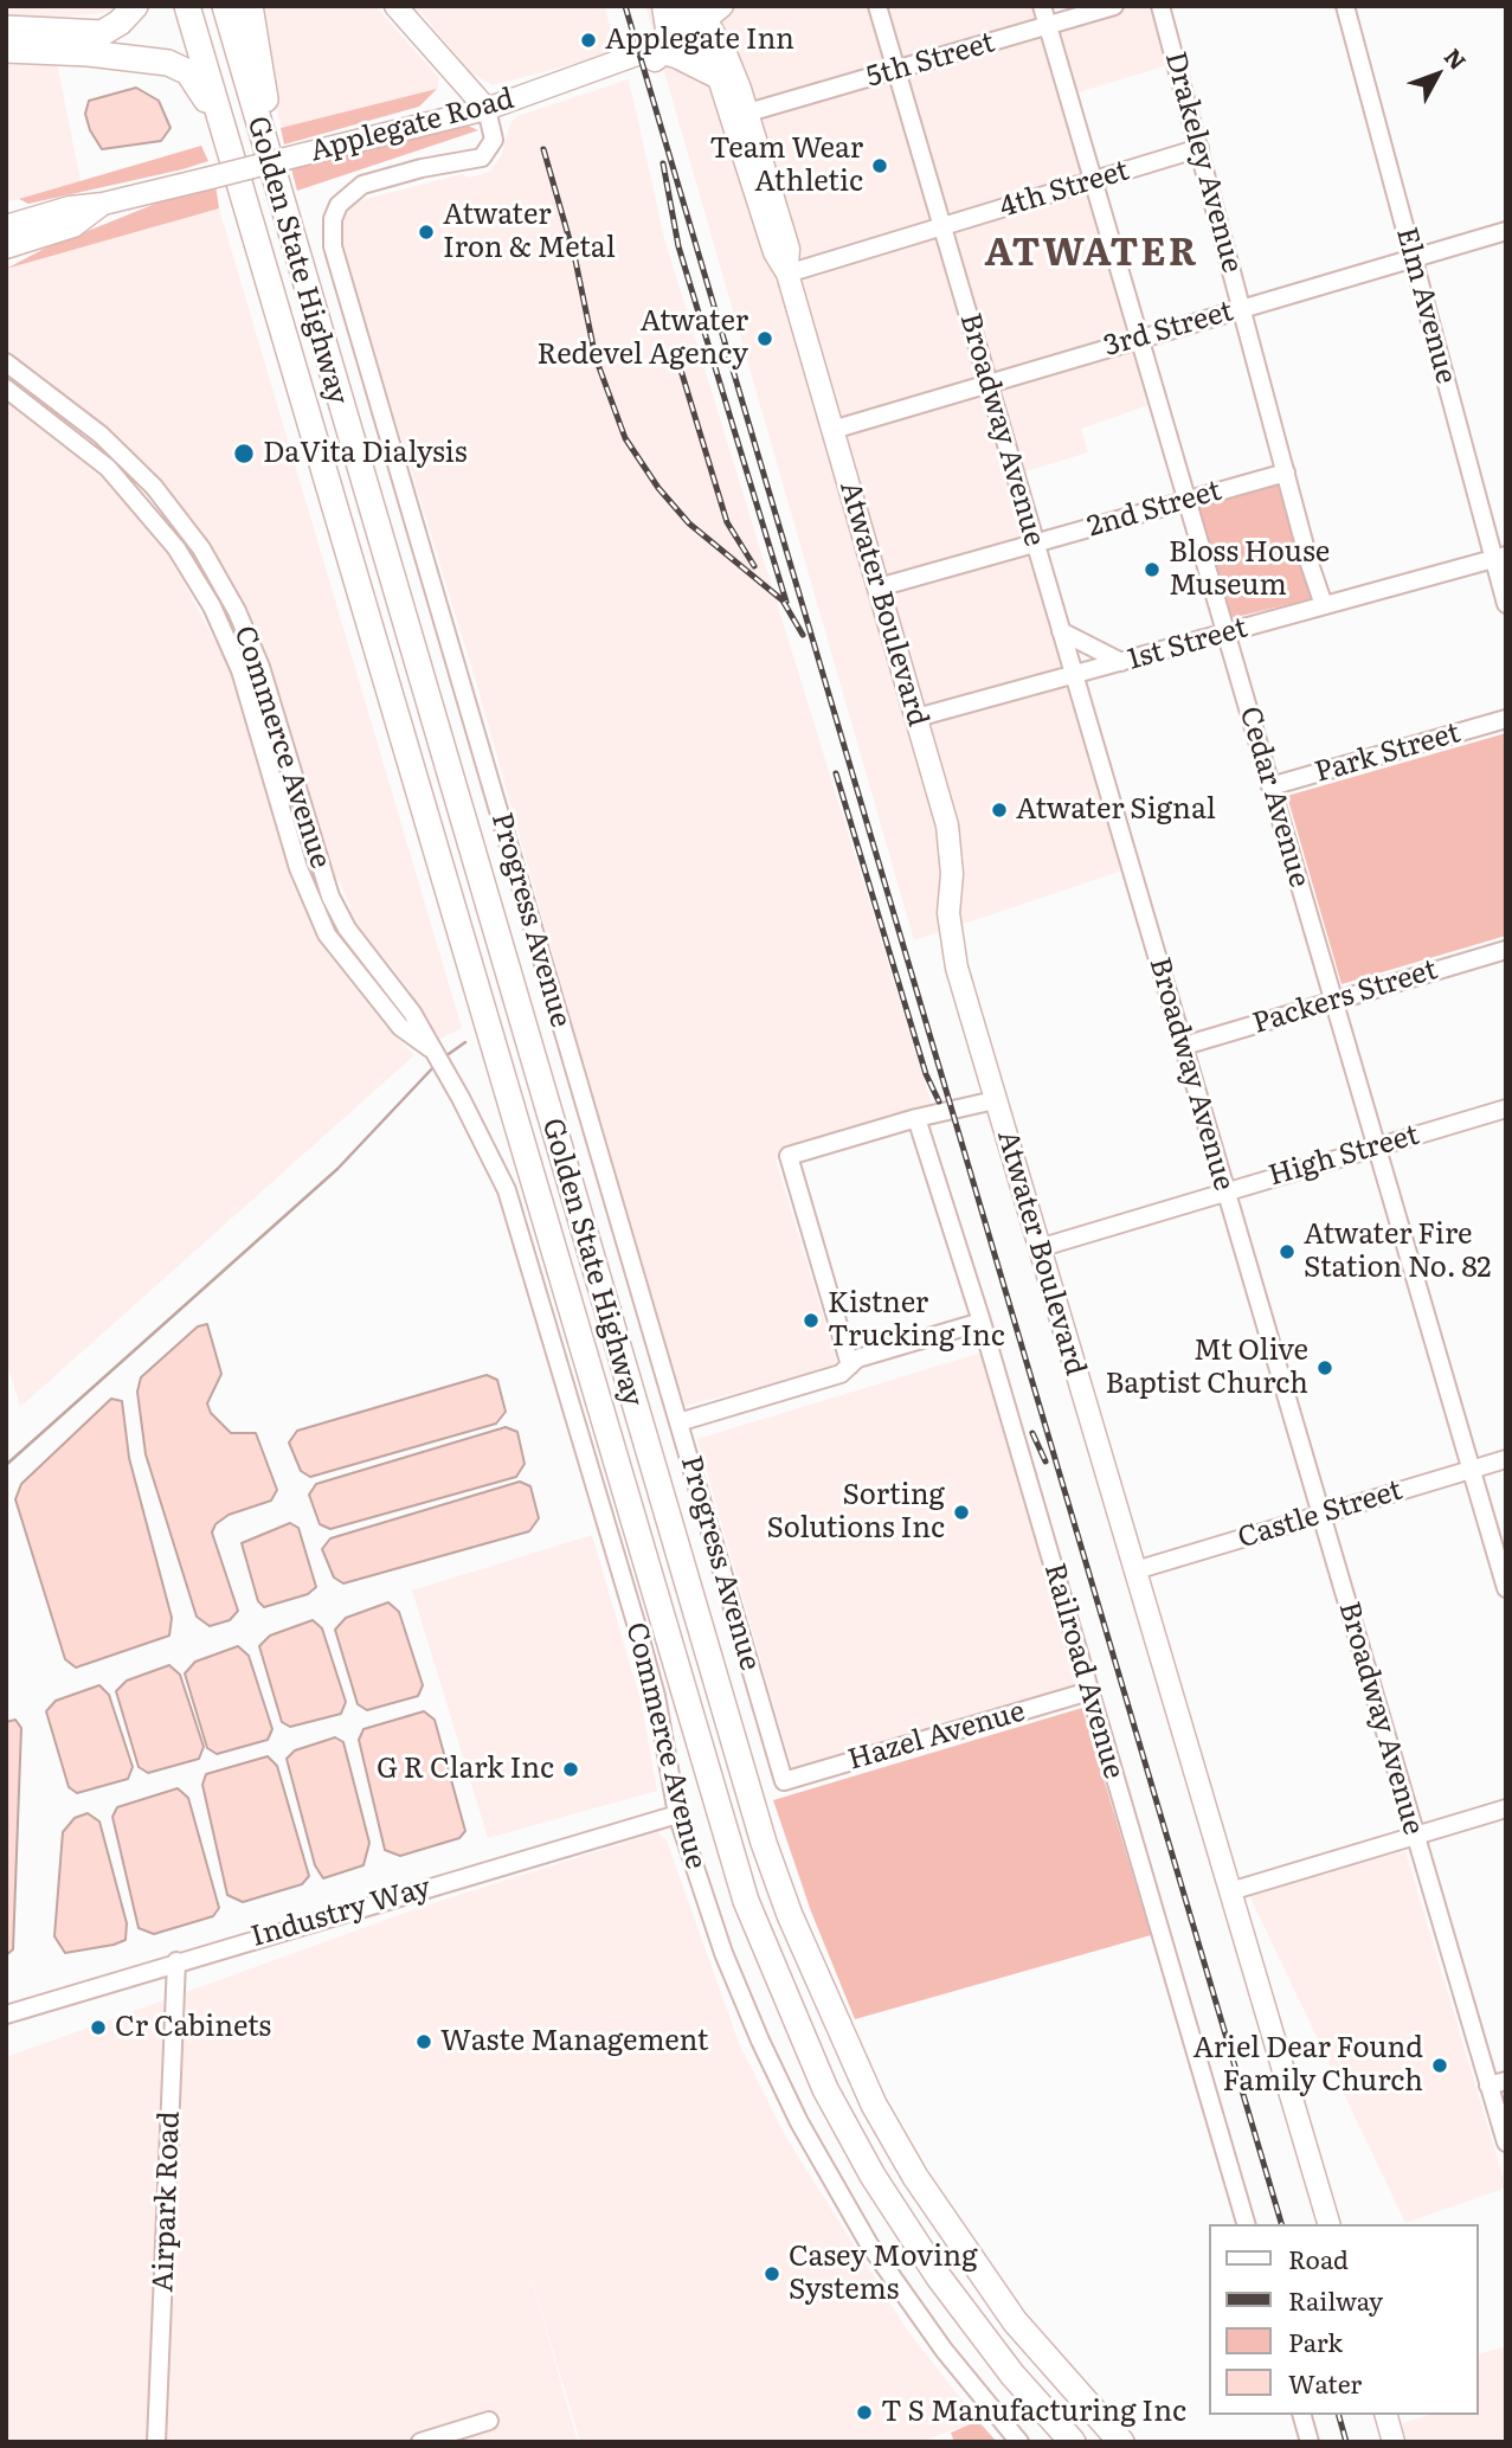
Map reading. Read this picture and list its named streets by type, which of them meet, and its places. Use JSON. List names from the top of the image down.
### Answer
{
  "streets": {
    "highway": ["Golden State Highway"],
    "main road": ["Applegate Road", "Atwater Boulevard"],
    "street": [
      "5th Street",
      "Drakeley Avenue",
      "4th Street",
      "Elm Avenue",
      "3rd Street",
      "Broadway Avenue",
      "2nd Street",
      "1st Street",
      "Commerce Avenue",
      "Park Street",
      "Cedar Avenue",
      "Progress Avenue",
      "Packers Street",
      "High Street",
      "Castle Street",
      "Railroad Avenue",
      "Hazel Avenue",
      "Industry Way",
      "Airpark Road"
    ]
  },
  "crossings": [
    ["5th Street", "Broadway Avenue"],
    ["5th Street", "Atwater Boulevard"],
    ["5th Street", "Cedar Avenue"],
    ["Applegate Road", "Atwater Boulevard"],
    ["Applegate Road", "Progress Avenue"],
    ["Drakeley Avenue", "4th Street"],
    ["Drakeley Avenue", "3rd Street"],
    ["Drakeley Avenue", "2nd Street"],
    ["Drakeley Avenue", "1st Street"],
    ["4th Street", "Broadway Avenue"],
    ["4th Street", "Atwater Boulevard"],
    ["4th Street", "Cedar Avenue"],
    ["Elm Avenue", "3rd Street"],
    ["Elm Avenue", "1st Street"],
    ["3rd Street", "Broadway Avenue"],
    ["3rd Street", "Atwater Boulevard"],
    ["3rd Street", "Cedar Avenue"],
    ["Broadway Avenue", "2nd Street"],
    ["Broadway Avenue", "1st Street"],
    ["Broadway Avenue", "Packers Street"],
    ["Broadway Avenue", "High Street"],
    ["Broadway Avenue", "Castle Street"],
    ["2nd Street", "Atwater Boulevard"],
    ["2nd Street", "Cedar Avenue"],
    ["Atwater Boulevard", "1st Street"],
    ["Atwater Boulevard", "High Street"],
    ["Atwater Boulevard", "Castle Street"],
    ["1st Street", "Cedar Avenue"],
    ["Commerce Avenue", "Industry Way"],
    ["Park Street", "Cedar Avenue"],
    ["Cedar Avenue", "Packers Street"],
    ["Cedar Avenue", "High Street"],
    ["Cedar Avenue", "Castle Street"],
    ["Progress Avenue", "Hazel Avenue"],
    ["Railroad Avenue", "Hazel Avenue"],
    ["Industry Way", "Airpark Road"]
  ],
  "districts": ["ATWATER"],
  "places": [
    "Applegate Inn",
    "Team Wear Athletic",
    "Atwater Iron & Metal",
    "Atwater Redevel Agency",
    "DaVita Dialysis",
    "Bloss House Museum",
    "Atwater Signal",
    "Atwater Fire Station No. 82",
    "Kistner Trucking Inc",
    "Mt Olive Baptist Church",
    "Sorting Solutions Inc",
    "G R Clark Inc",
    "Cr Cabinets",
    "Waste Management",
    "Ariel Dear Found Family Church",
    "Casey Moving Systems",
    "T S Manufacturing Inc"
  ],
  "legend": [
    "Road",
    "Railway",
    "Park",
    "Water"
  ],
  "north": "top right"
}
